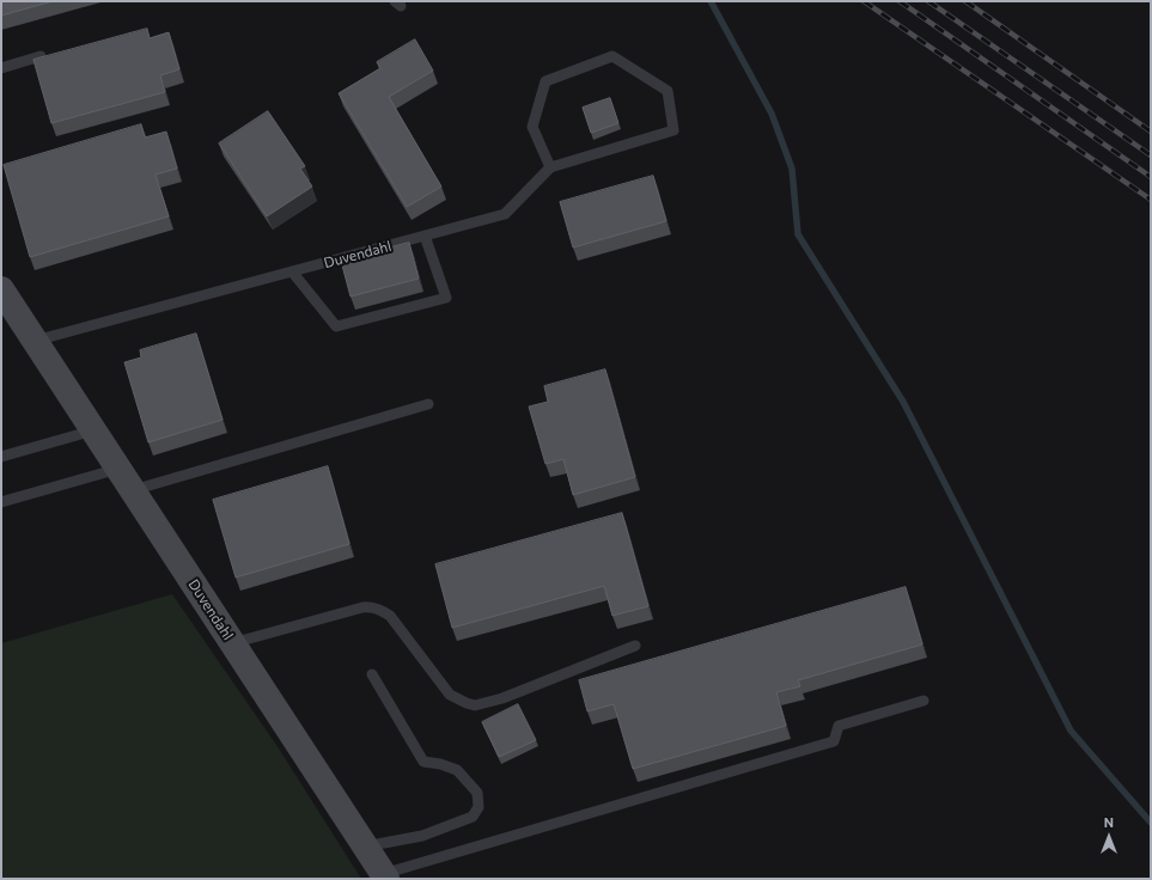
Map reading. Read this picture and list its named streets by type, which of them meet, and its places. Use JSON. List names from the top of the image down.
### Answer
{
  "streets": {
    "street": ["Duvendahl"]
  },
  "north": "top"
}
